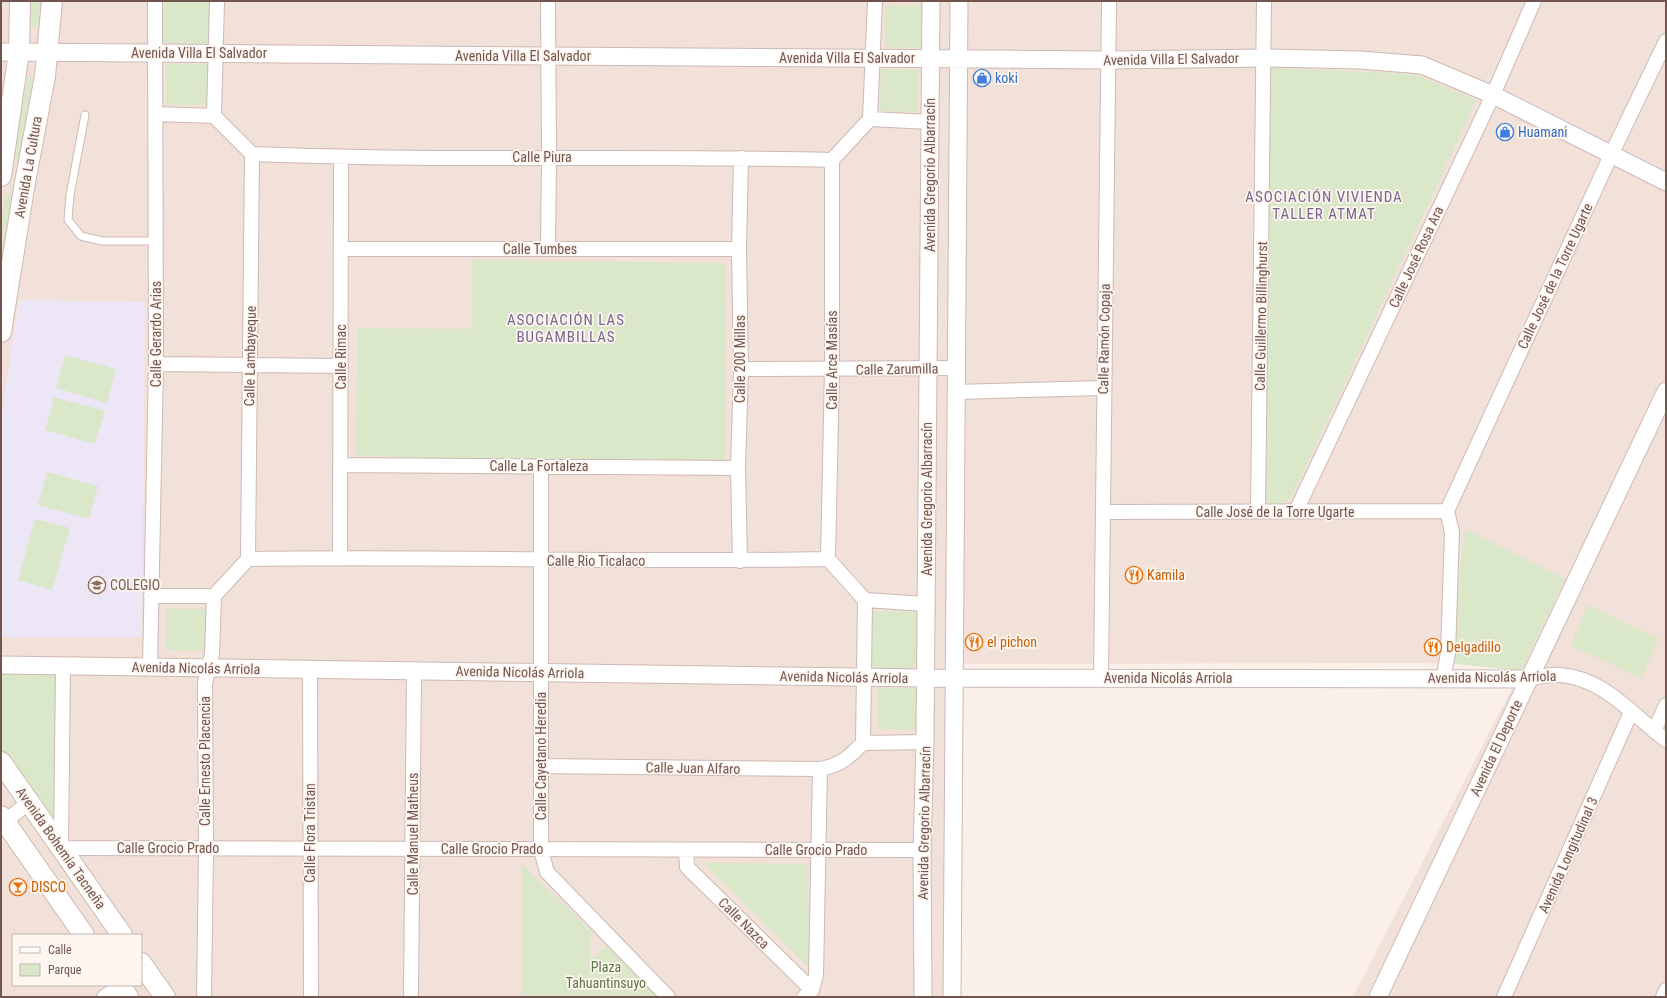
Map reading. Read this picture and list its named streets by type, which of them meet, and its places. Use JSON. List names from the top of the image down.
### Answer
{
  "streets": {
    "main road": ["Avenida La Cultura", "Avenida Bohemia Tacneña"],
    "street": [
      "Avenida Villa El Salvador",
      "Calle Piura",
      "Avenida Gregorio Albarracín",
      "Calle Tumbes",
      "Calle José Rosa Ara",
      "Calle José de la Torre Ugarte",
      "Calle Guillermo Billinghurst",
      "Calle Gerardo Arias",
      "Calle Ramón Copaja",
      "Calle Lambayeque",
      "Calle Rimac",
      "Calle 200 Millas",
      "Calle Arce Masías",
      "Calle Zarumilla",
      "Calle La Fortaleza",
      "Calle Rio Ticalaco",
      "Avenida Nicolás Arriola",
      "Avenida El Deporte",
      "Calle Cayetano Heredia",
      "Calle Ernesto Placencia",
      "Calle Juan Alfaro",
      "Calle Flora Tristan",
      "Calle Manuel Matheus",
      "Calle Grocio Prado",
      "Avenida Longitudinal 3",
      "Calle Nazca"
    ]
  },
  "crossings": [
    ["Avenida Villa El Salvador", "Avenida La Cultura"],
    ["Avenida Villa El Salvador", "Avenida Gregorio Albarracín"],
    ["Avenida Villa El Salvador", "Calle José Rosa Ara"],
    ["Avenida Villa El Salvador", "Calle José de la Torre Ugarte"],
    ["Avenida Villa El Salvador", "Calle Guillermo Billinghurst"],
    ["Avenida Villa El Salvador", "Calle Gerardo Arias"],
    ["Avenida Villa El Salvador", "Calle Ramón Copaja"],
    ["Calle Piura", "Calle Lambayeque"],
    ["Calle Piura", "Calle Rimac"],
    ["Calle Piura", "Calle 200 Millas"],
    ["Calle Piura", "Calle Arce Masías"],
    ["Avenida Gregorio Albarracín", "Calle Zarumilla"],
    ["Avenida Gregorio Albarracín", "Avenida Nicolás Arriola"],
    ["Avenida Gregorio Albarracín", "Calle Grocio Prado"],
    ["Calle Tumbes", "Calle Rimac"],
    ["Calle Tumbes", "Calle 200 Millas"],
    ["Calle José Rosa Ara", "Calle José de la Torre Ugarte"],
    ["Calle José de la Torre Ugarte", "Calle Guillermo Billinghurst"],
    ["Calle José de la Torre Ugarte", "Calle Ramón Copaja"],
    ["Calle Gerardo Arias", "Avenida Nicolás Arriola"],
    ["Calle Ramón Copaja", "Avenida Nicolás Arriola"],
    ["Calle Lambayeque", "Calle Rio Ticalaco"],
    ["Calle Rimac", "Calle La Fortaleza"],
    ["Calle Rimac", "Calle Rio Ticalaco"],
    ["Calle 200 Millas", "Calle Zarumilla"],
    ["Calle 200 Millas", "Calle La Fortaleza"],
    ["Calle 200 Millas", "Calle Rio Ticalaco"],
    ["Calle Arce Masías", "Calle Zarumilla"],
    ["Calle Arce Masías", "Calle Rio Ticalaco"],
    ["Calle La Fortaleza", "Calle Cayetano Heredia"],
    ["Calle Rio Ticalaco", "Calle Cayetano Heredia"],
    ["Avenida Nicolás Arriola", "Avenida El Deporte"],
    ["Avenida Nicolás Arriola", "Calle Cayetano Heredia"],
    ["Avenida Nicolás Arriola", "Calle Ernesto Placencia"],
    ["Avenida Nicolás Arriola", "Calle Flora Tristan"],
    ["Avenida Nicolás Arriola", "Calle Manuel Matheus"],
    ["Avenida Nicolás Arriola", "Avenida Longitudinal 3"],
    ["Calle Cayetano Heredia", "Calle Juan Alfaro"],
    ["Calle Cayetano Heredia", "Calle Grocio Prado"],
    ["Calle Ernesto Placencia", "Calle Grocio Prado"],
    ["Calle Flora Tristan", "Calle Grocio Prado"],
    ["Calle Manuel Matheus", "Calle Grocio Prado"],
    ["Avenida Bohemia Tacneña", "Calle Grocio Prado"],
    ["Calle Grocio Prado", "Calle Nazca"]
  ],
  "districts": ["ASOCIACIÓN VIVIENDA TALLER ATMAT", "ASOCIACIÓN LAS BUGAMBILLAS"],
  "parks": ["Plaza Tahuantinsuyo"],
  "places": {
    "shop": ["koki", "Huamani"],
    "restaurant": ["Kamila", "el pichon", "Delgadillo"],
    "school or university": ["COLEGIO"],
    "bar": ["DISCO"]
  },
  "legend": ["Calle", "Parque"]
}
